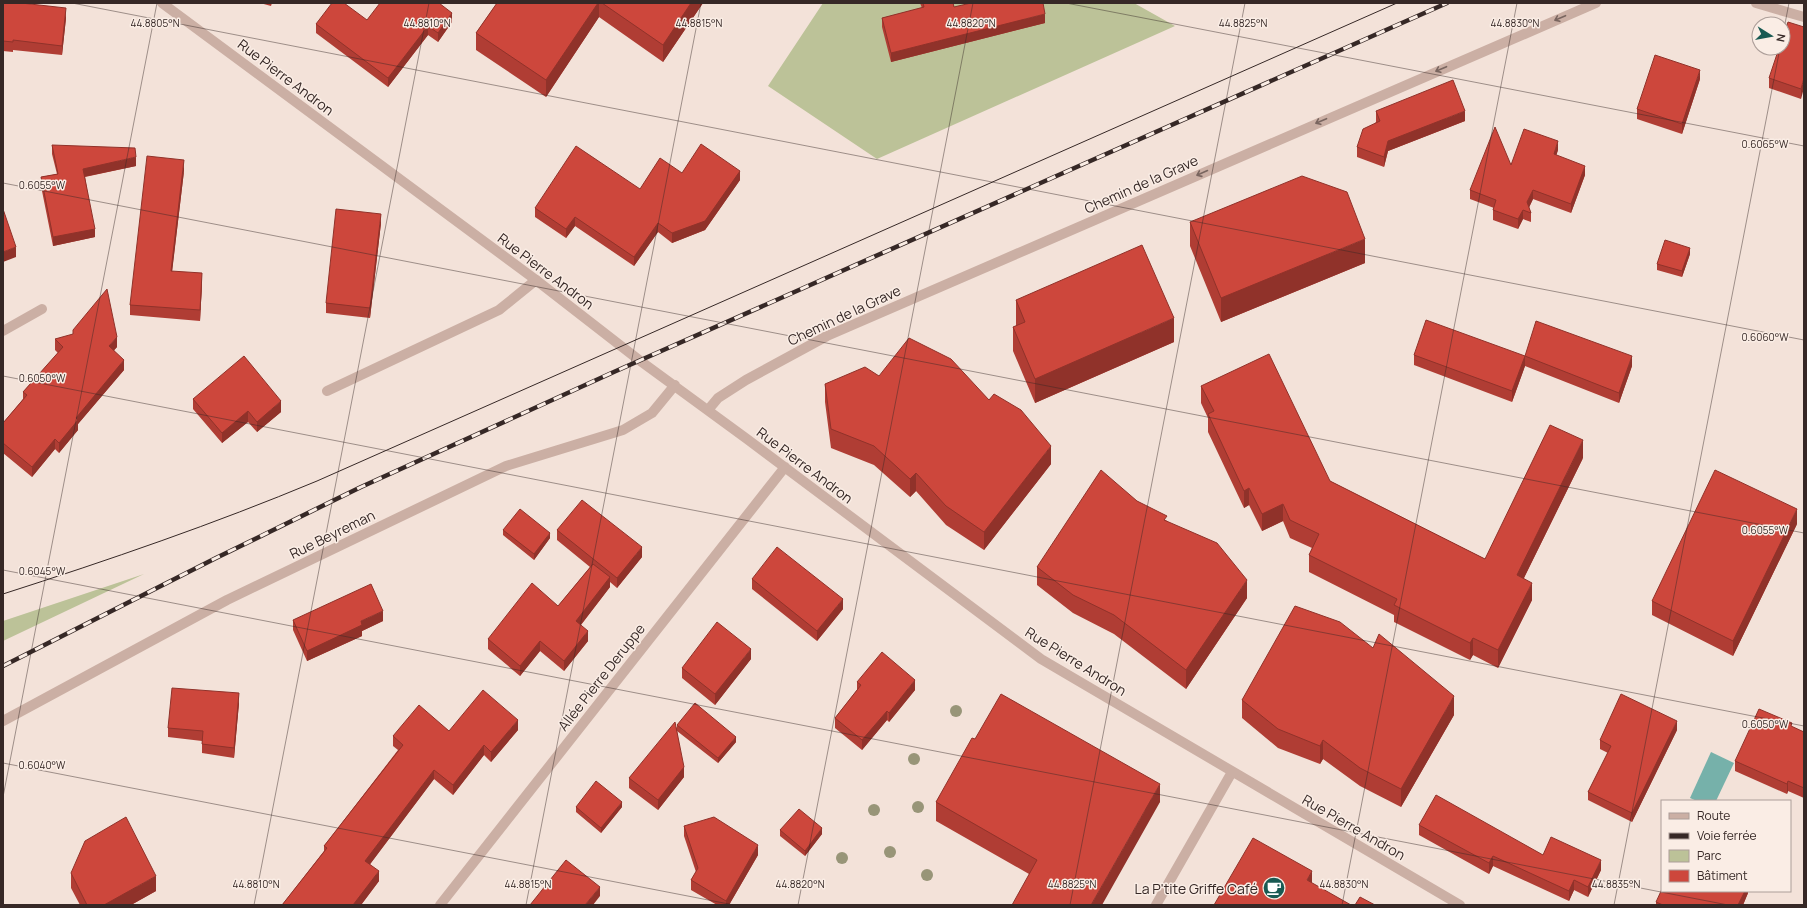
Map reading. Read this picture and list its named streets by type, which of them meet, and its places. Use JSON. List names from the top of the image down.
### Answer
{
  "streets": {
    "street": [
      "Rue Pierre Andron",
      "Chemin de la Grave",
      "Rue Beyreman",
      "Allée Pierre Deruppe"
    ]
  },
  "crossings": [
    ["Rue Pierre Andron", "Chemin de la Grave"],
    ["Rue Pierre Andron", "Rue Beyreman"],
    ["Rue Pierre Andron", "Allée Pierre Deruppe"]
  ],
  "one_way": ["Chemin de la Grave"],
  "places": {
    "cafe": ["La P'tite Griffe Café"]
  },
  "legend": [
    "Route",
    "Voie ferrée",
    "Parc",
    "Bâtiment"
  ],
  "north": "right",
  "coordinates": [
    "44.8805°N",
    "44.8810°N",
    "44.8815°N",
    "44.8820°N",
    "44.8825°N",
    "44.8830°N",
    "0.6065°W",
    "0.6055°W",
    "0.6060°W",
    "0.6050°W",
    "0.6045°W",
    "0.6040°W",
    "44.8835°N"
  ]
}
